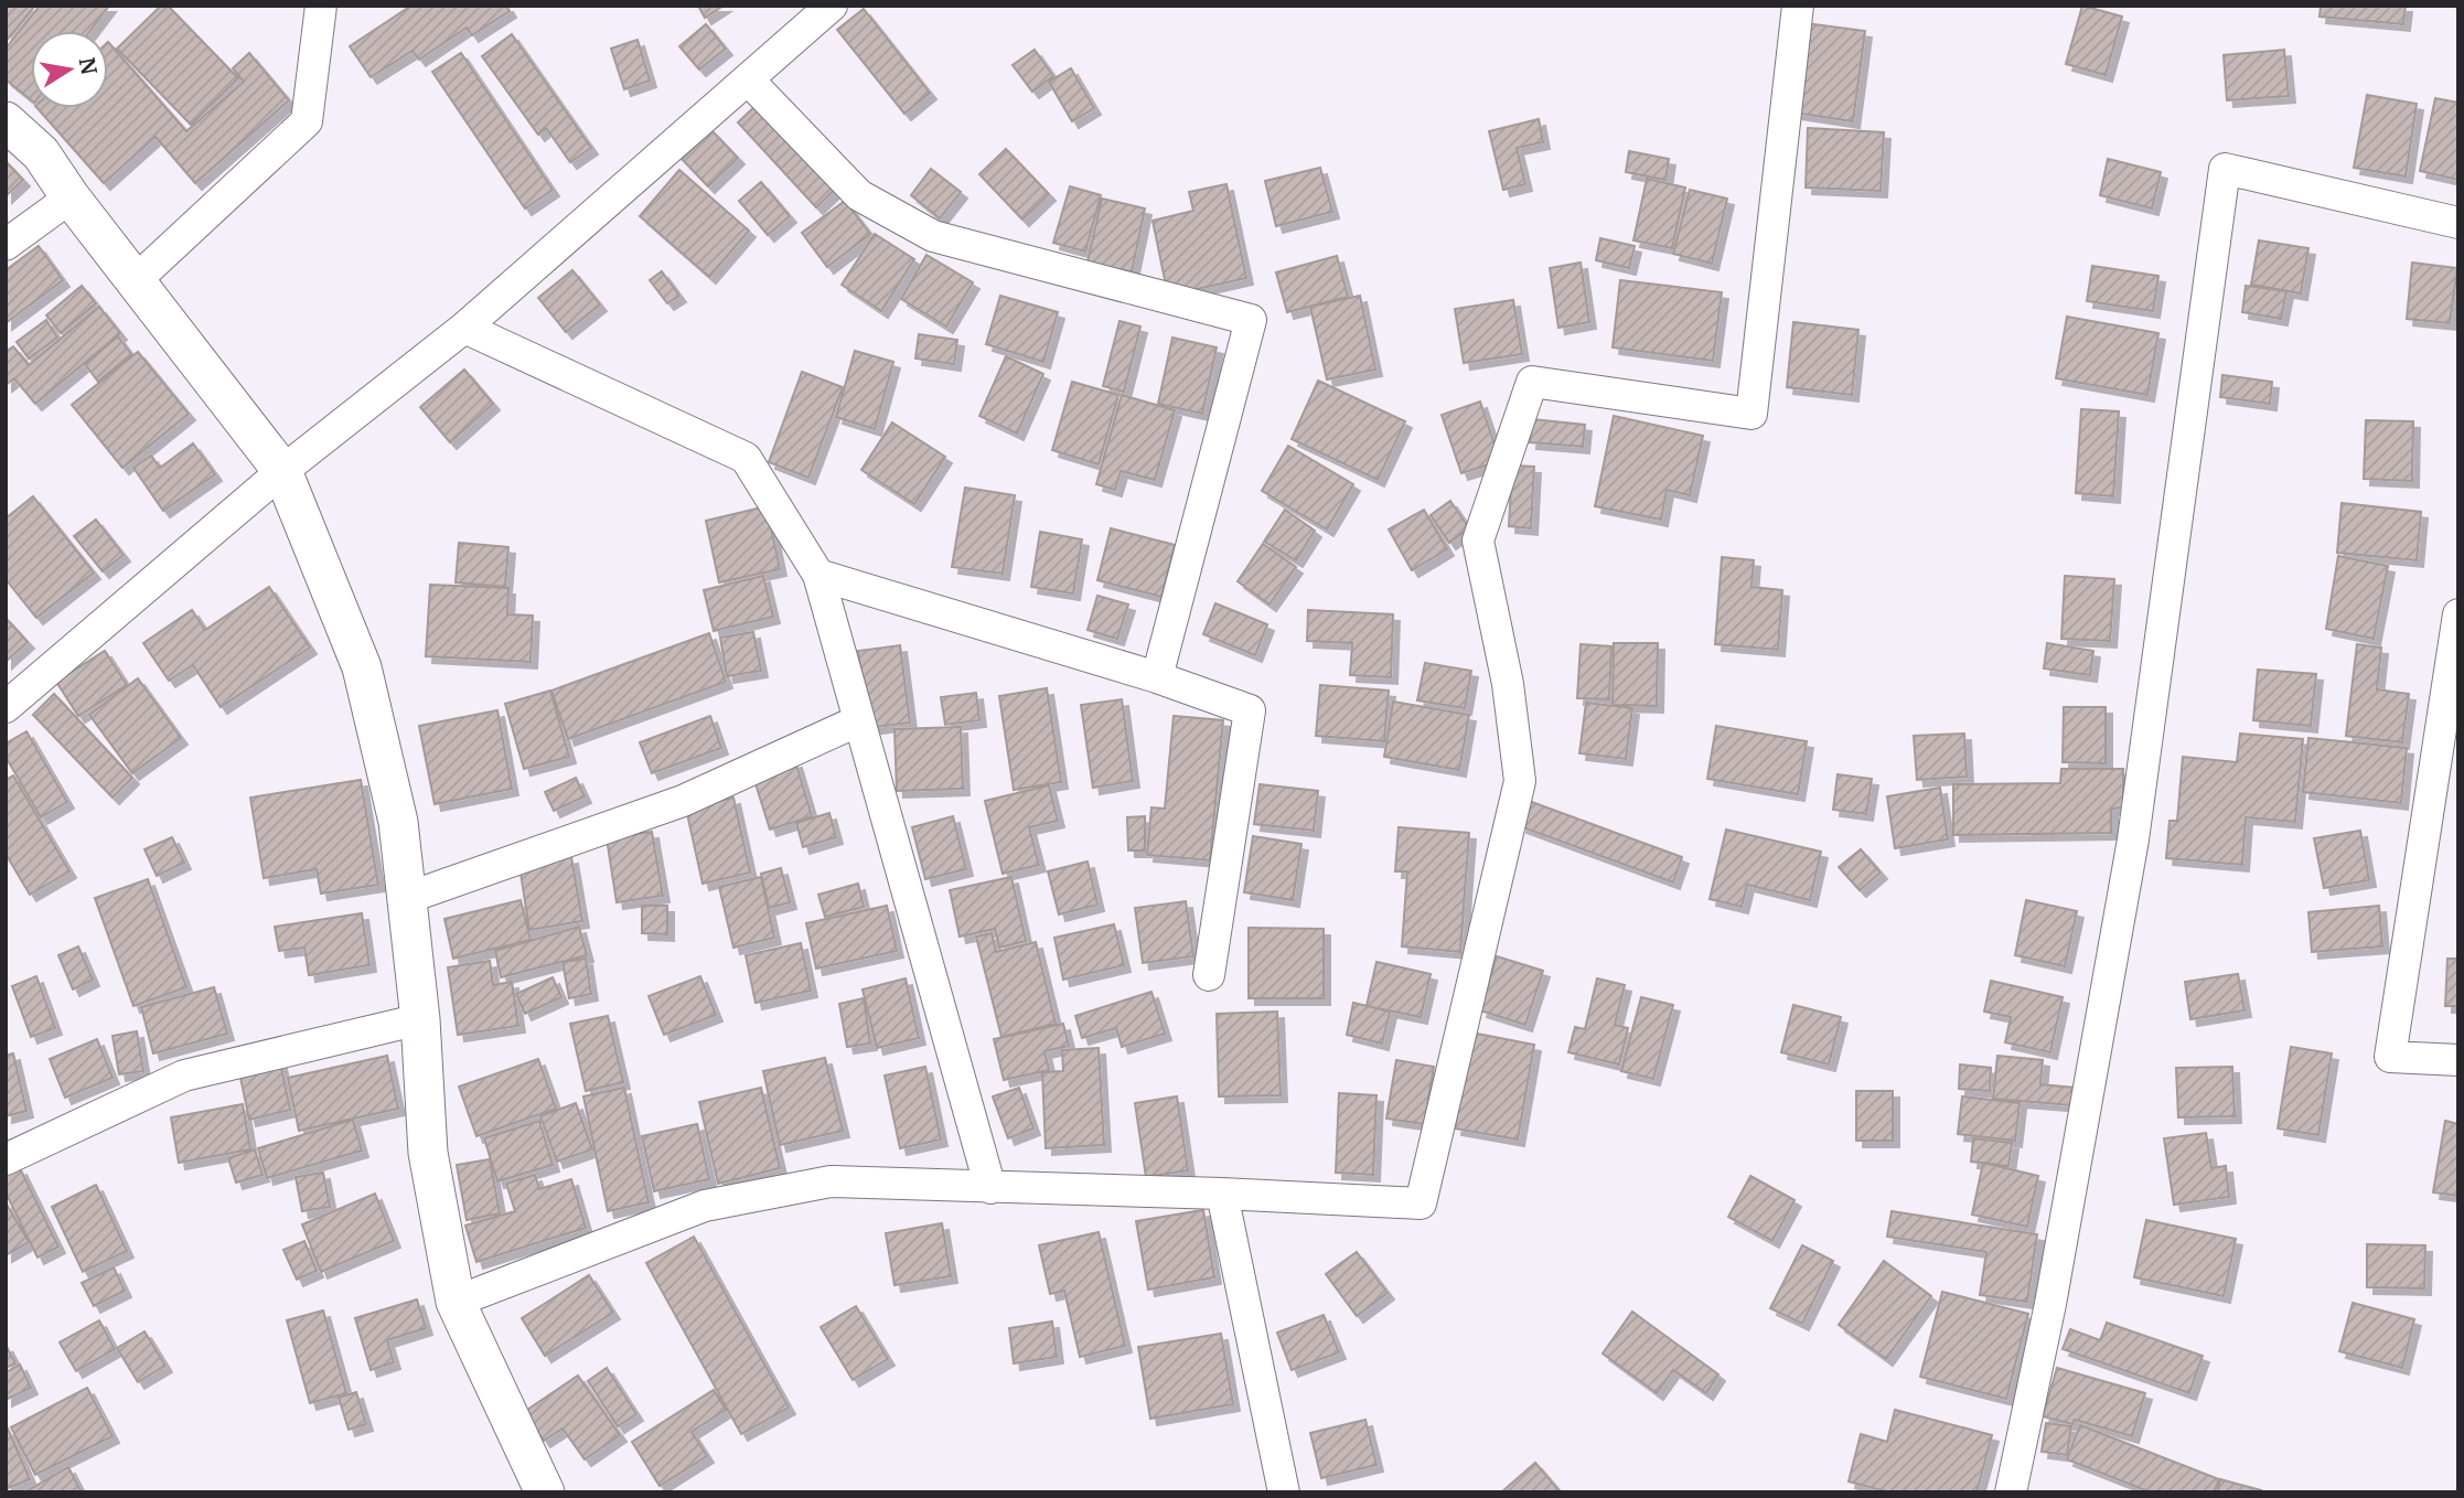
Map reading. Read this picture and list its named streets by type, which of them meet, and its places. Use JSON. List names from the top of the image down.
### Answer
{
  "north": "right"
}
